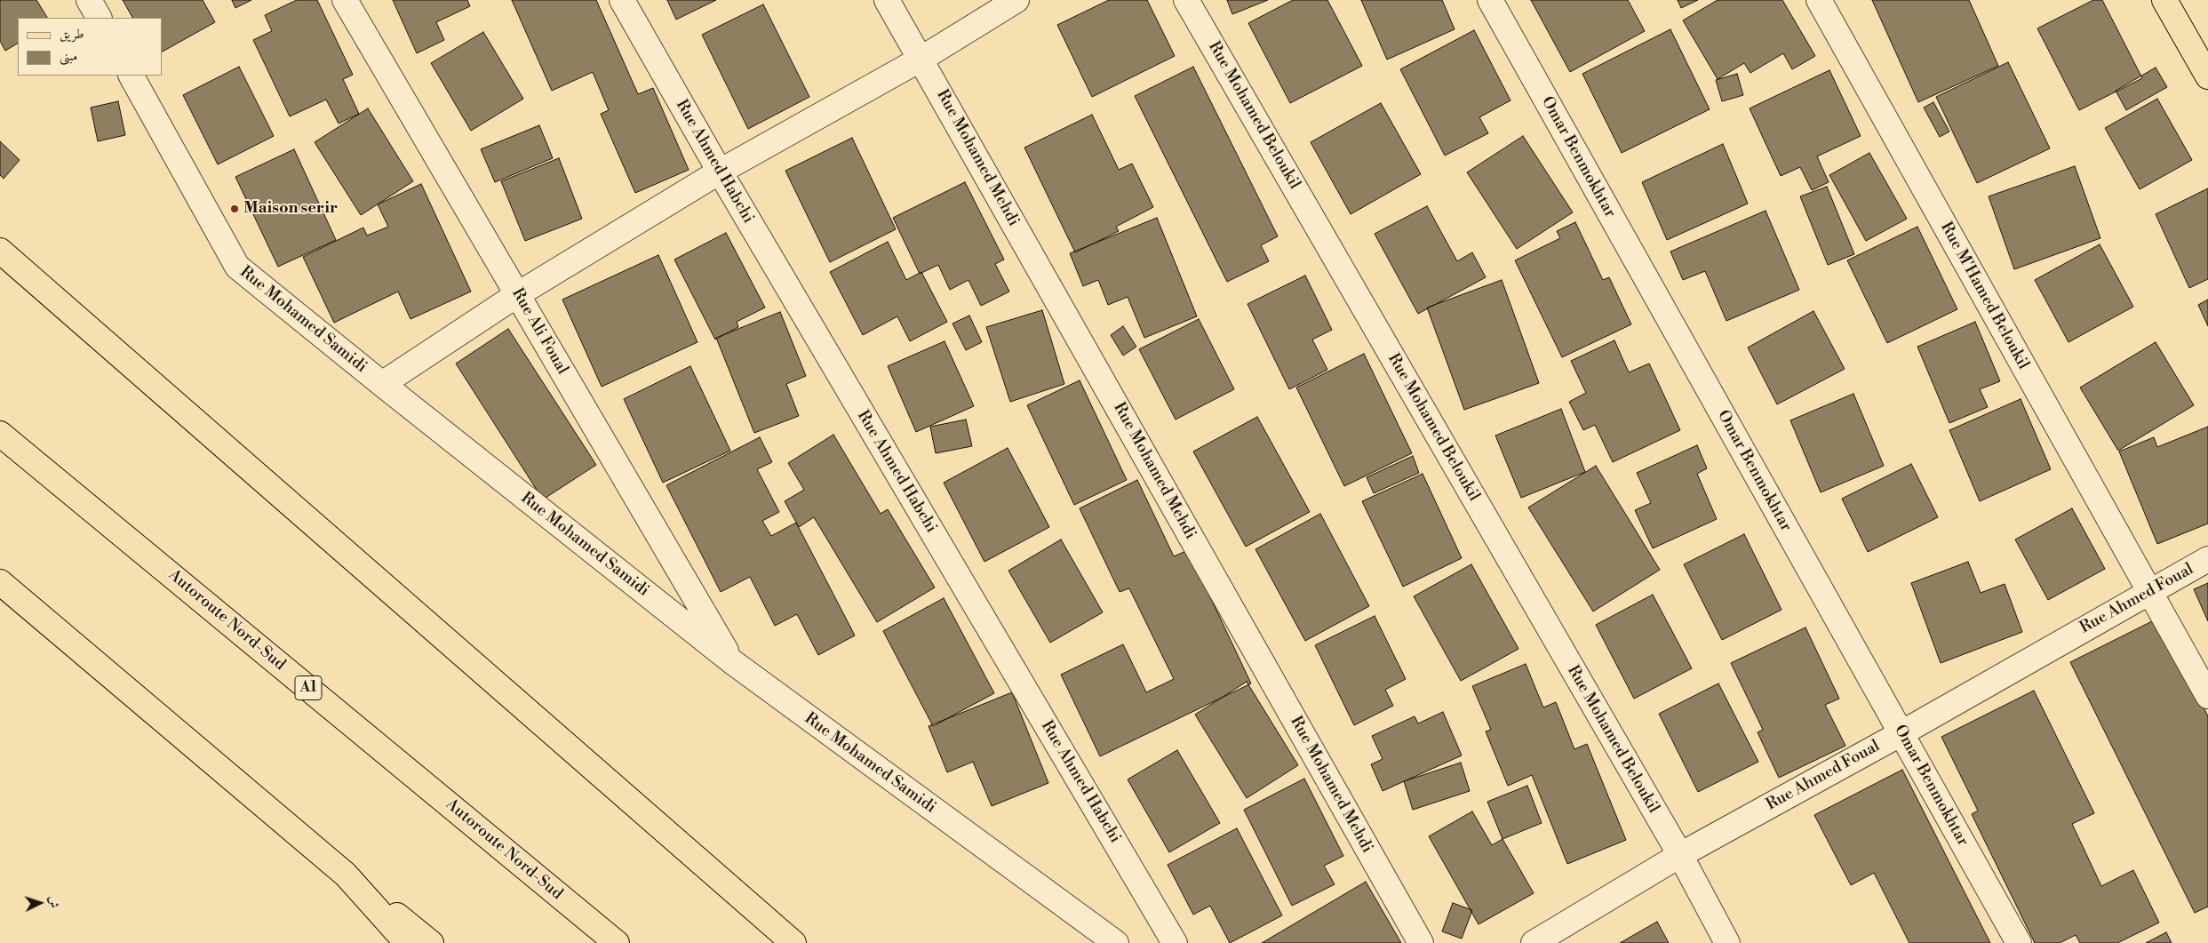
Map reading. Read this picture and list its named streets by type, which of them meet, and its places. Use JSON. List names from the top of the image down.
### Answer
{
  "streets": {
    "main road": ["Autoroute Nord-Sud", "A1"],
    "street": [
      "Rue Mohamed Beloukil",
      "Omar Benmokhtar",
      "Rue Mohamed Mehdi",
      "Rue Ahmed Habchi",
      "Rue M'Hamed Beloukil",
      "Rue Mohamed Samidi",
      "Rue Ali Foual",
      "Rue Ahmed Foual"
    ]
  },
  "crossings": [
    ["Rue Mohamed Beloukil", "Rue Ahmed Foual"],
    ["Omar Benmokhtar", "Rue Ahmed Foual"],
    ["Rue M'Hamed Beloukil", "Rue Ahmed Foual"],
    ["Rue Mohamed Samidi", "Rue Ali Foual"]
  ],
  "places": ["Maison serir"],
  "legend": ["طريق", "مبنى"],
  "north": "right"
}
